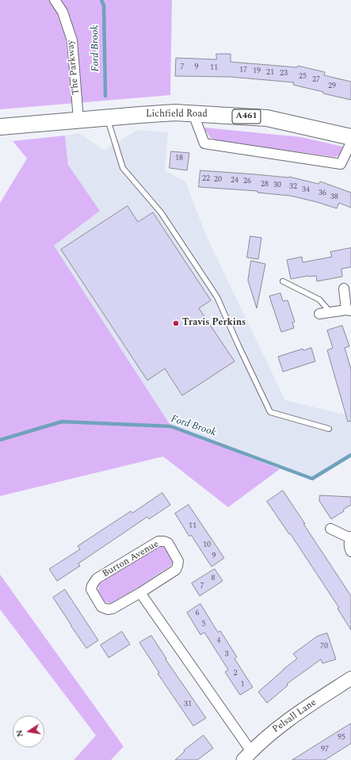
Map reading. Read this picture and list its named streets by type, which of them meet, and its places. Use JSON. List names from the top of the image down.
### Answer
{
  "streets": {
    "highway": ["Lichfield Road", "A461"],
    "main road": ["Pelsall Lane"],
    "street": ["The Parkway", "Burton Avenue"]
  },
  "crossings": [
    ["The Parkway", "Lichfield Road"]
  ],
  "water": ["Ford Brook"],
  "places": ["Travis Perkins"],
  "house_numbers": [
    "7",
    "9",
    "11",
    "17",
    "19",
    "21",
    "23",
    "25",
    "27",
    "29",
    "18",
    "22",
    "20",
    "24",
    "26",
    "28",
    "30",
    "32",
    "34",
    "36",
    "38",
    "11",
    "10",
    "9",
    "8",
    "7",
    "6",
    "5",
    "4",
    "70",
    "3",
    "2",
    "1",
    "31",
    "95",
    "97"
  ],
  "north": "left"
}
